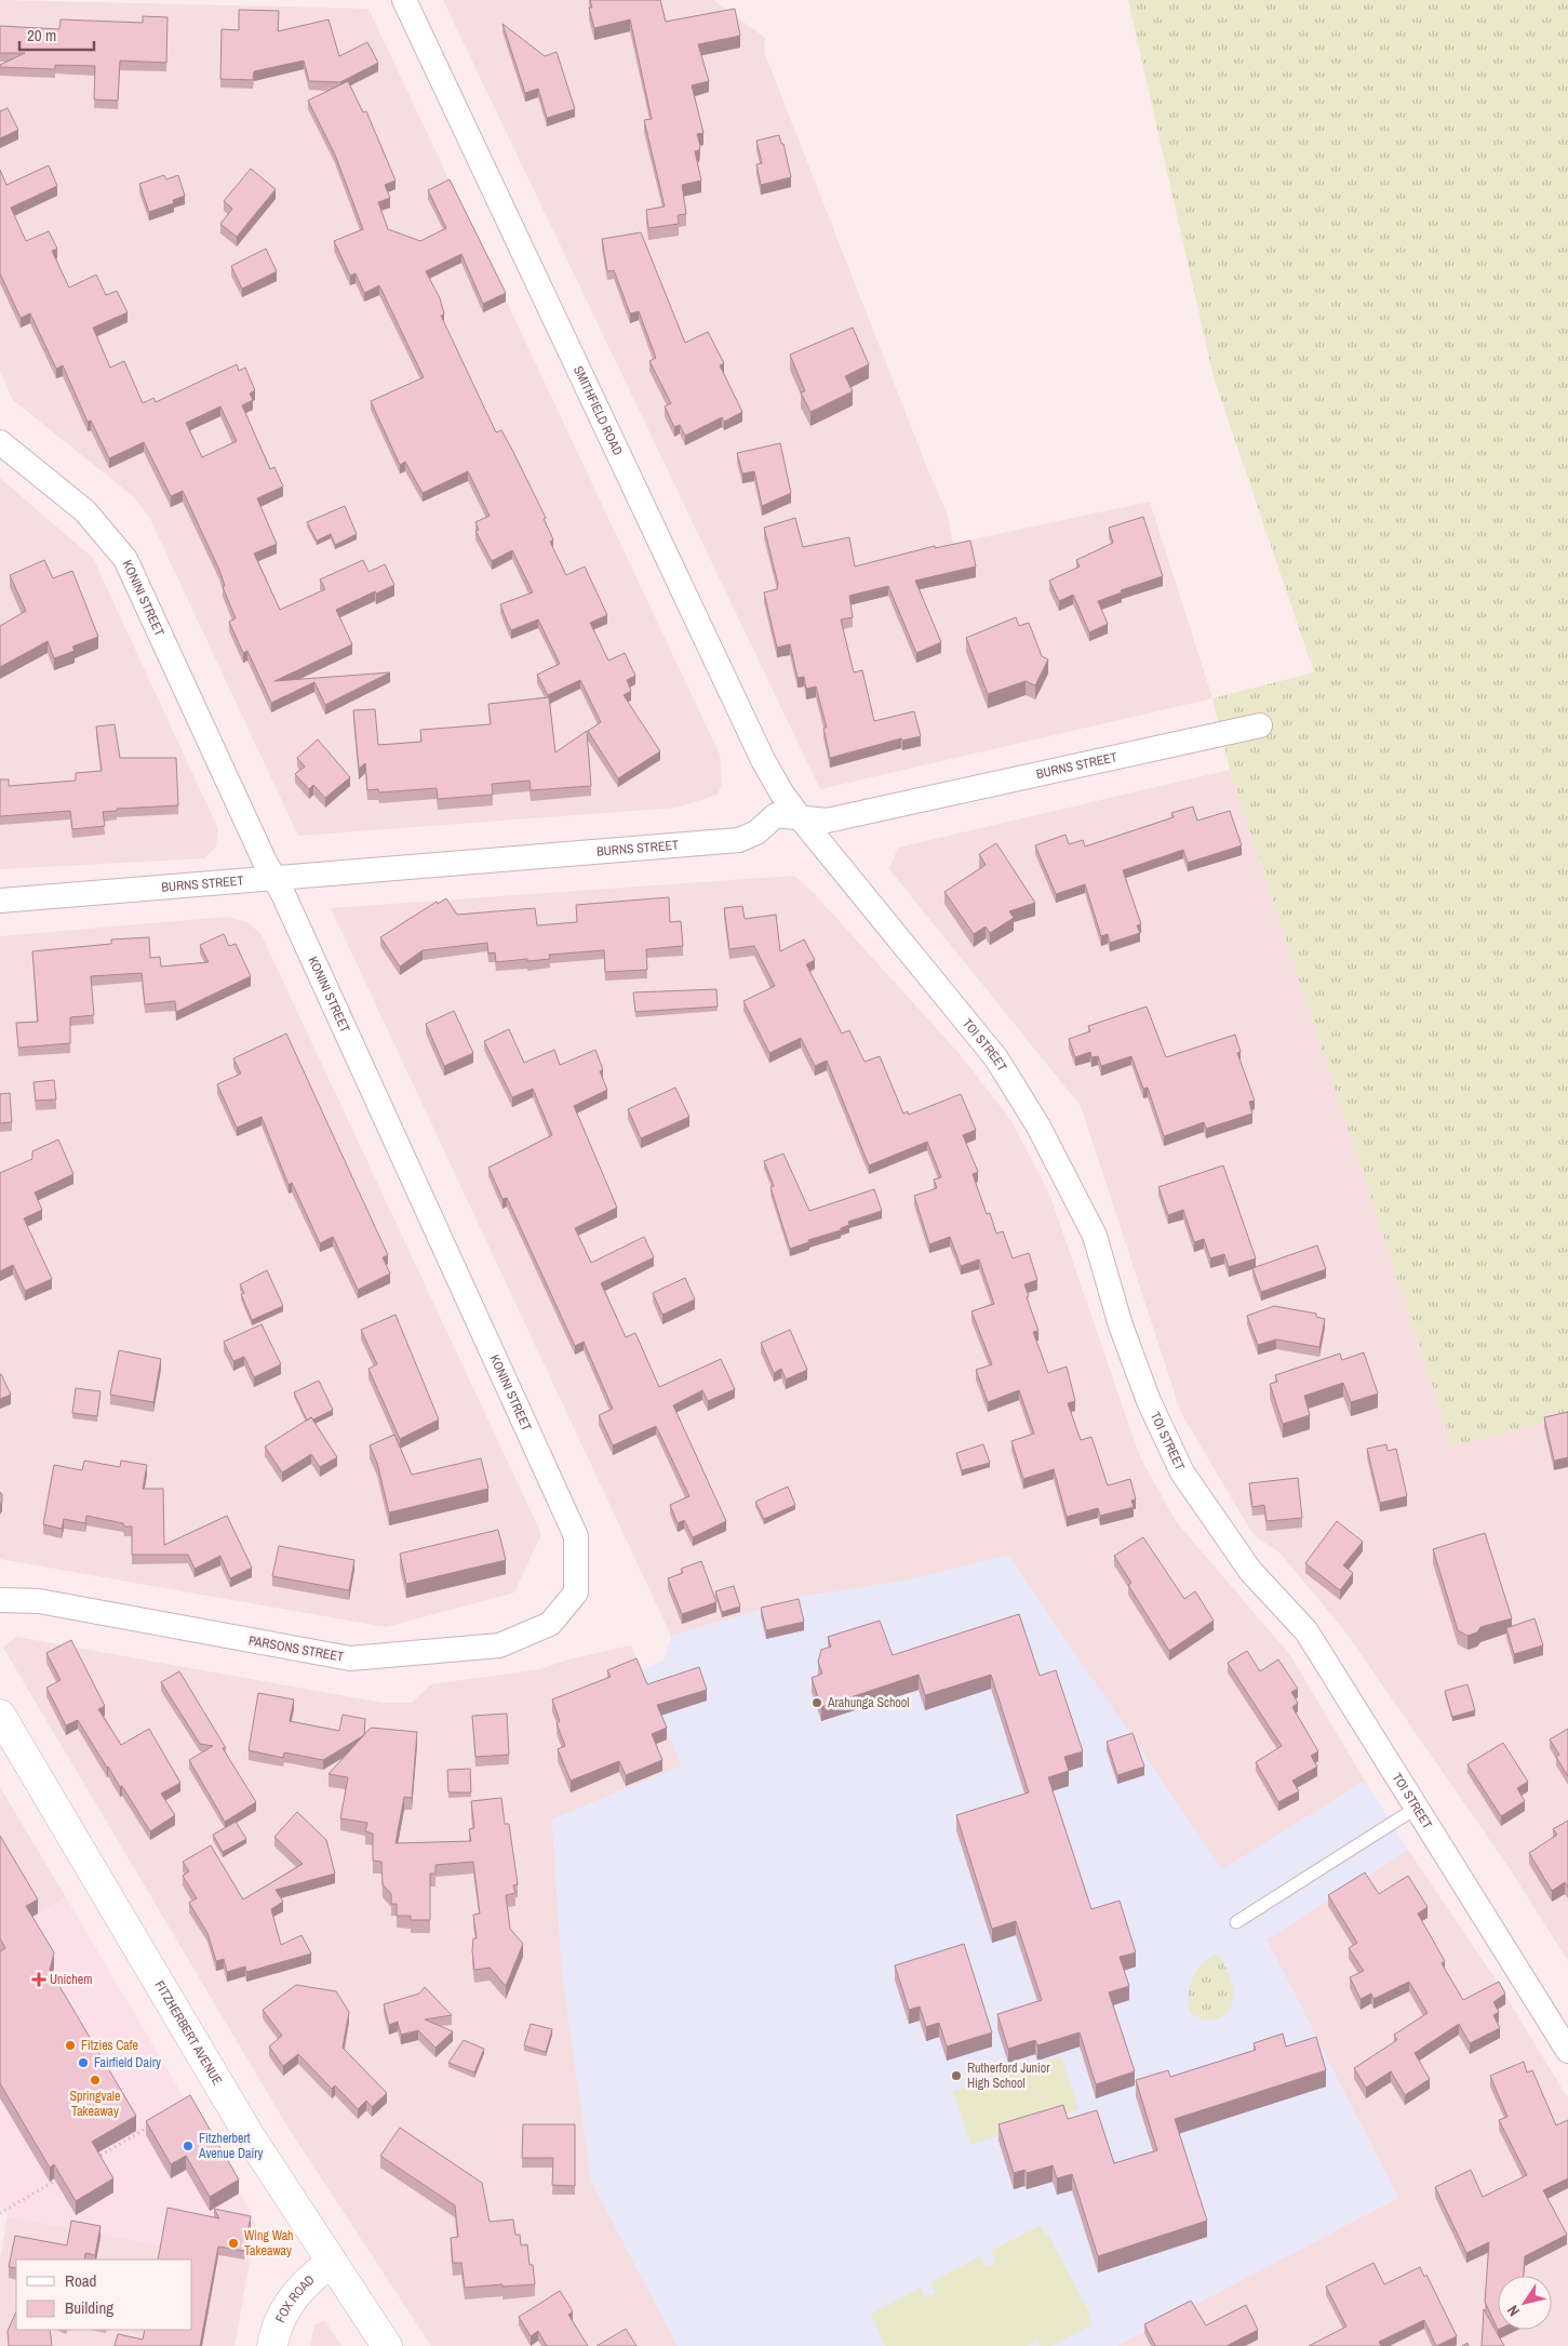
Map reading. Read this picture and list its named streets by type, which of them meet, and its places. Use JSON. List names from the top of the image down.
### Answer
{
  "streets": {
    "main road": ["FITZHERBERT AVENUE", "FOX ROAD"],
    "street": [
      "SMITHFIELD ROAD",
      "KONINI STREET",
      "BURNS STREET",
      "TOI STREET",
      "PARSONS STREET"
    ]
  },
  "crossings": [
    ["SMITHFIELD ROAD", "BURNS STREET"],
    ["SMITHFIELD ROAD", "TOI STREET"],
    ["KONINI STREET", "BURNS STREET"],
    ["KONINI STREET", "PARSONS STREET"],
    ["BURNS STREET", "TOI STREET"],
    ["FITZHERBERT AVENUE", "FOX ROAD"]
  ],
  "places": {
    "other": [
      "Arahunga School",
      "Fitzies Cafe",
      "Fairfield Dairy",
      "Rutherford Junior High School",
      "Springvale Takeaway",
      "Fitzherbert Avenue Dairy",
      "Wing Wah Takeaway"
    ],
    "health": ["Unichem"]
  },
  "legend": ["Road", "Building"],
  "scale_bar": "20 m",
  "north": "bottom left"
}
